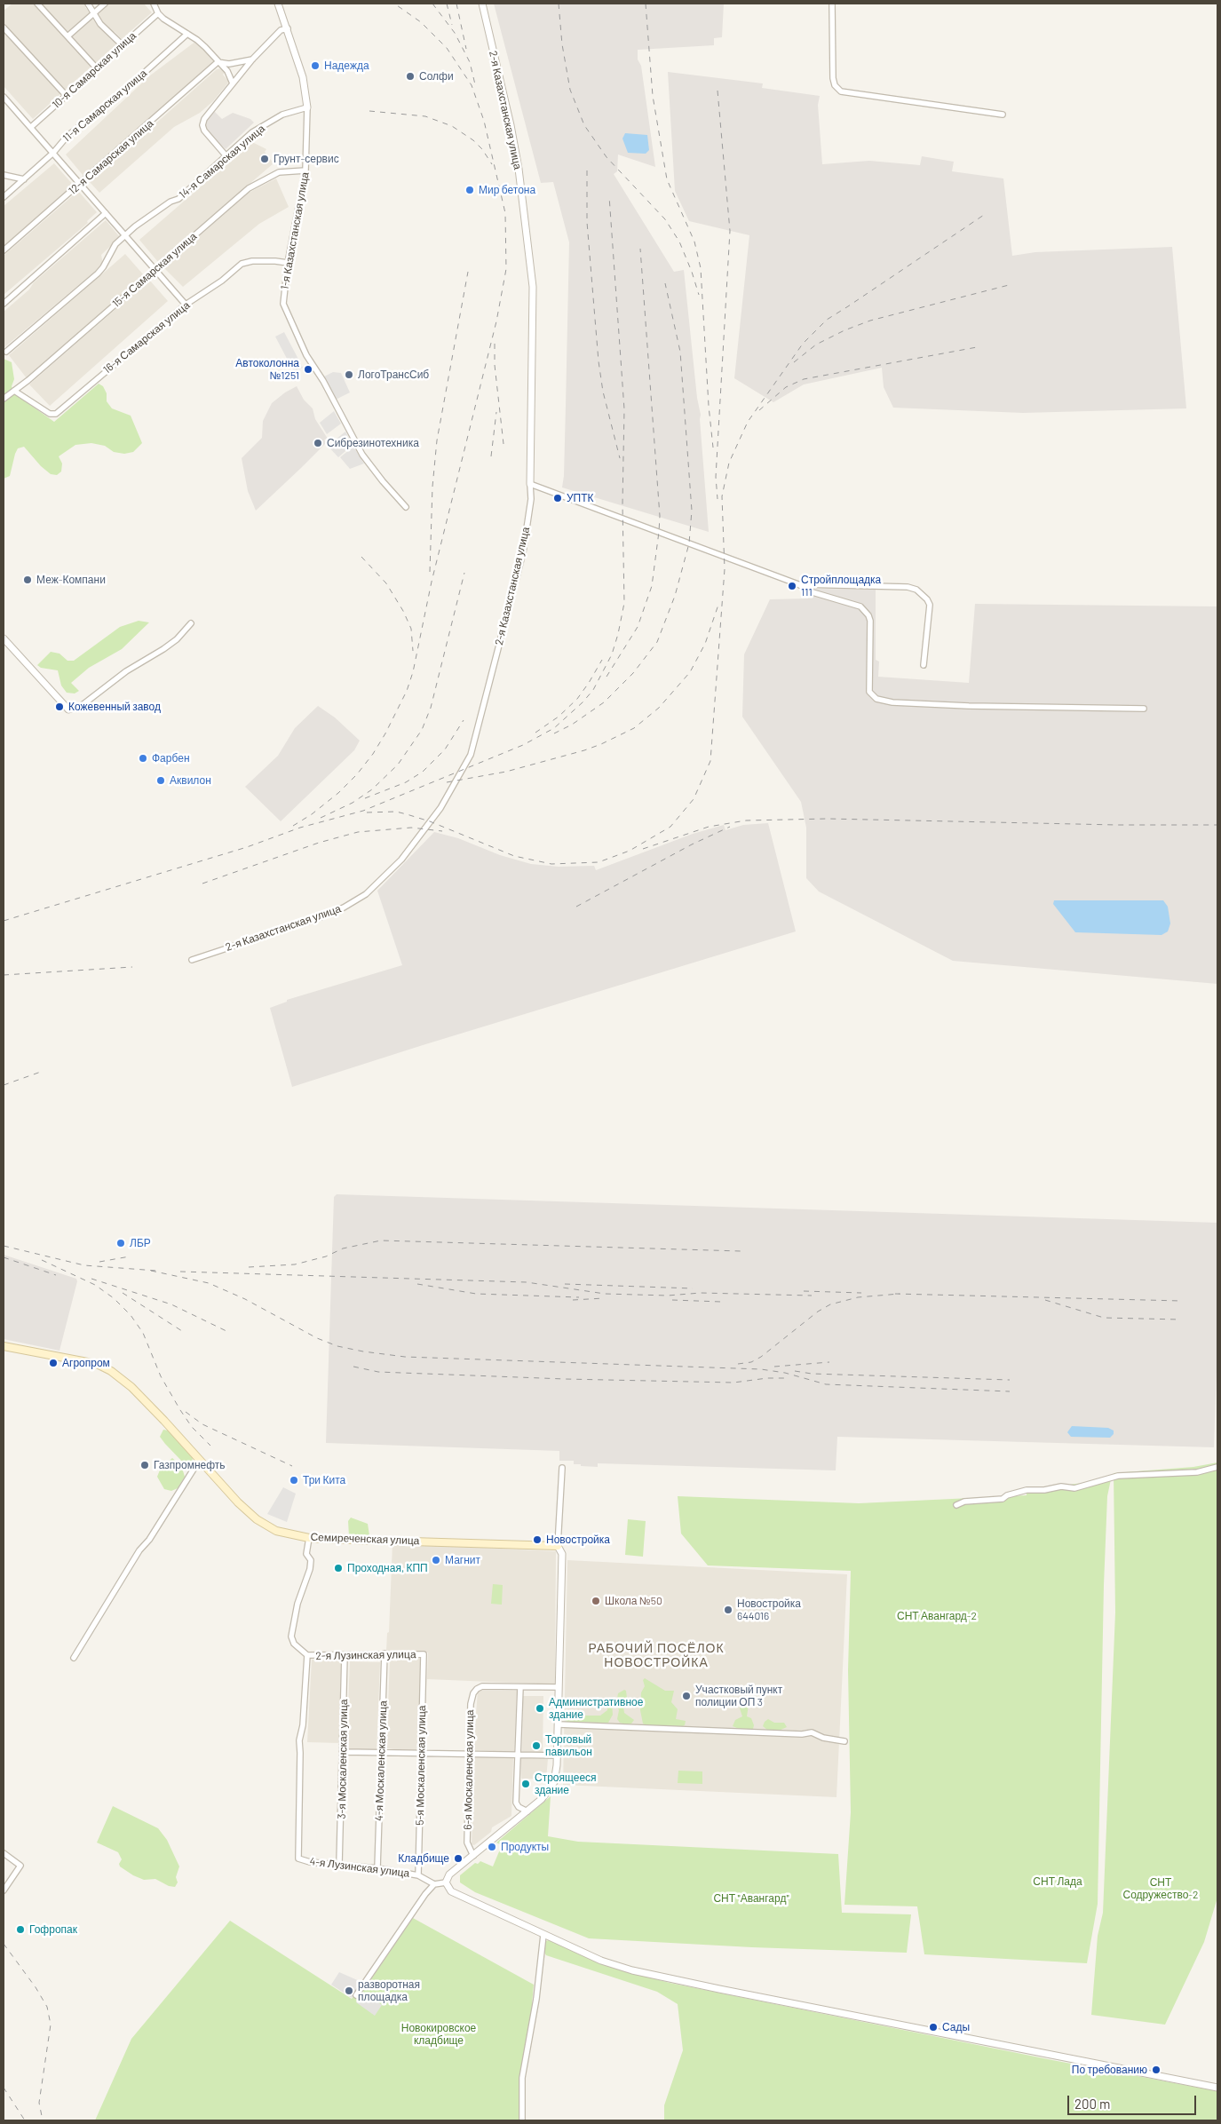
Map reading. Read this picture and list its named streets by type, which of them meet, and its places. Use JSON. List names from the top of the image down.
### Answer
{
  "streets": {
    "main road": ["Семиреченская улица"],
    "street": [
      "10-я Самарская улица",
      "11-я Самарская улица",
      "2-я Казахстанская улица",
      "12-я Самарская улица",
      "14-я Самарская улица",
      "1-я Казахстанская улица",
      "15-я Самарская улица",
      "16-я Самарская улица",
      "2-я Лузинская улица",
      "3-я Москаленская улица",
      "4-я Москаленская улица",
      "5-я Москаленская улица",
      "6-я Москаленская улица",
      "4-я Лузинская улица"
    ]
  },
  "crossings": [
    ["14-я Самарская улица", "1-я Казахстанская улица"],
    ["1-я Казахстанская улица", "15-я Самарская улица"],
    ["1-я Казахстанская улица", "16-я Самарская улица"],
    ["15-я Самарская улица", "16-я Самарская улица"],
    ["2-я Лузинская улица", "3-я Москаленская улица"],
    ["2-я Лузинская улица", "4-я Москаленская улица"],
    ["2-я Лузинская улица", "5-я Москаленская улица"],
    ["2-я Лузинская улица", "4-я Лузинская улица"],
    ["3-я Москаленская улица", "4-я Лузинская улица"],
    ["4-я Москаленская улица", "4-я Лузинская улица"],
    ["5-я Москаленская улица", "4-я Лузинская улица"]
  ],
  "districts": ["РАБОЧИЙ ПОСЁЛОК НОВОСТРОЙКА"],
  "parks": [
    "СНТ Авангард-2",
    "СНТ Лада",
    "СНТ Содружество-2",
    "СНТ \"Авангард\"",
    "Новокировское кладбище"
  ],
  "places": [
    "Надежда",
    "Солфи",
    "Грунт-сервис",
    "Мир бетона",
    "Автоколонна №1251",
    "ЛогоТрансСиб",
    "Сибрезинотехника",
    "УПТК",
    "Меж-Компани",
    "Стройплощадка 111",
    "Кожевенный завод",
    "Фарбен",
    "Аквилон",
    "ЛБР",
    "Агропром",
    "Газпромнефть",
    "Три Кита",
    "Новостройка",
    "Магнит",
    "Проходная, КПП",
    "Школа №50",
    "Новостройка 644016",
    "Участковый пункт полиции ОП 3",
    "Административное здание",
    "Торговый павильон",
    "Строящееся здание",
    "Продукты",
    "Кладбище",
    "Гофропак",
    "разворотная площадка",
    "Сады",
    "По требованию"
  ],
  "scale_bar": "200 m"
}
